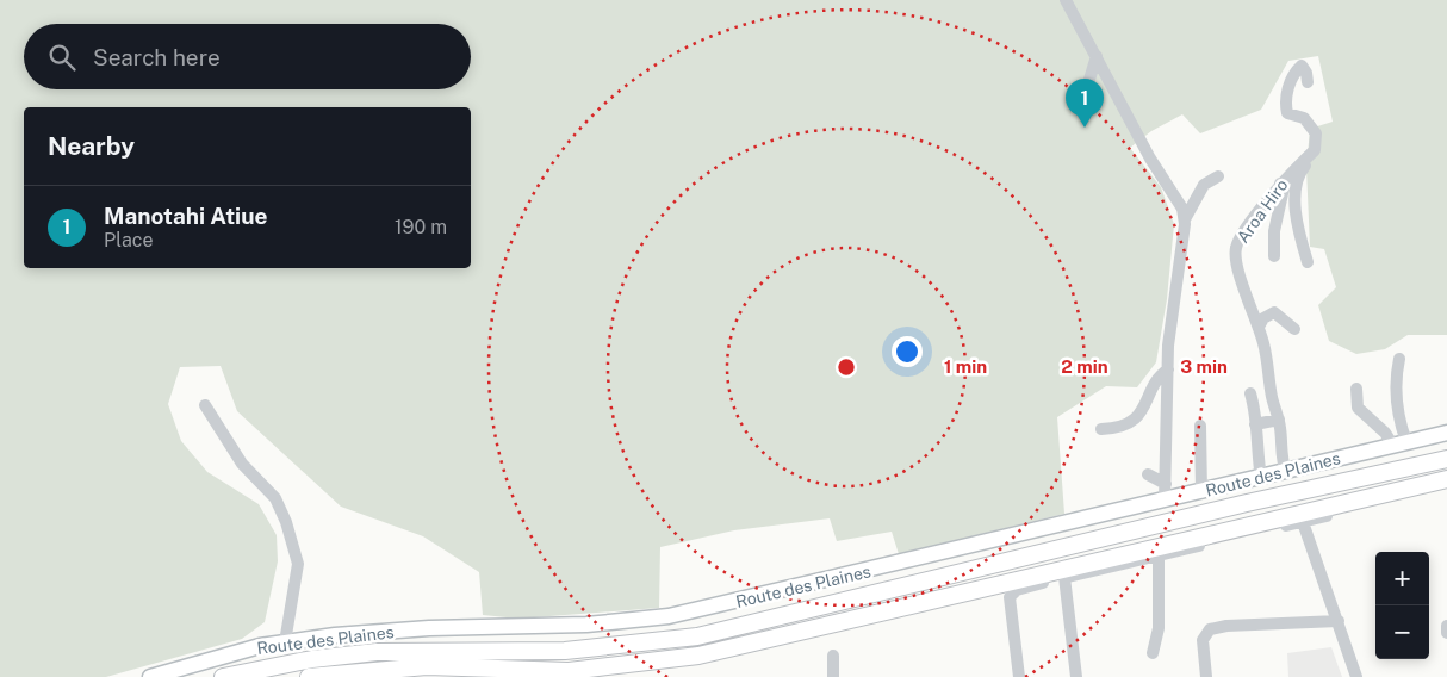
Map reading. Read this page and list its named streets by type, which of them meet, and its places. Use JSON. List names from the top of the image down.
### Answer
{
  "streets": {
    "highway": ["Route des Plaines"],
    "street": ["Aroa Hiro"]
  },
  "crossings": [
    ["Aroa Hiro", "Route des Plaines"]
  ],
  "page": {
    "search": "Search here",
    "pins": "1",
    "heading": "Nearby",
    "list": [
      {
        "mark": "1",
        "name": "Manotahi Atiue",
        "note": "Place",
        "value": "190 m"
      }
    ],
    "map_buttons": ["+", "−"]
  },
  "rings": ["1 min", "2 min", "3 min"]
}
